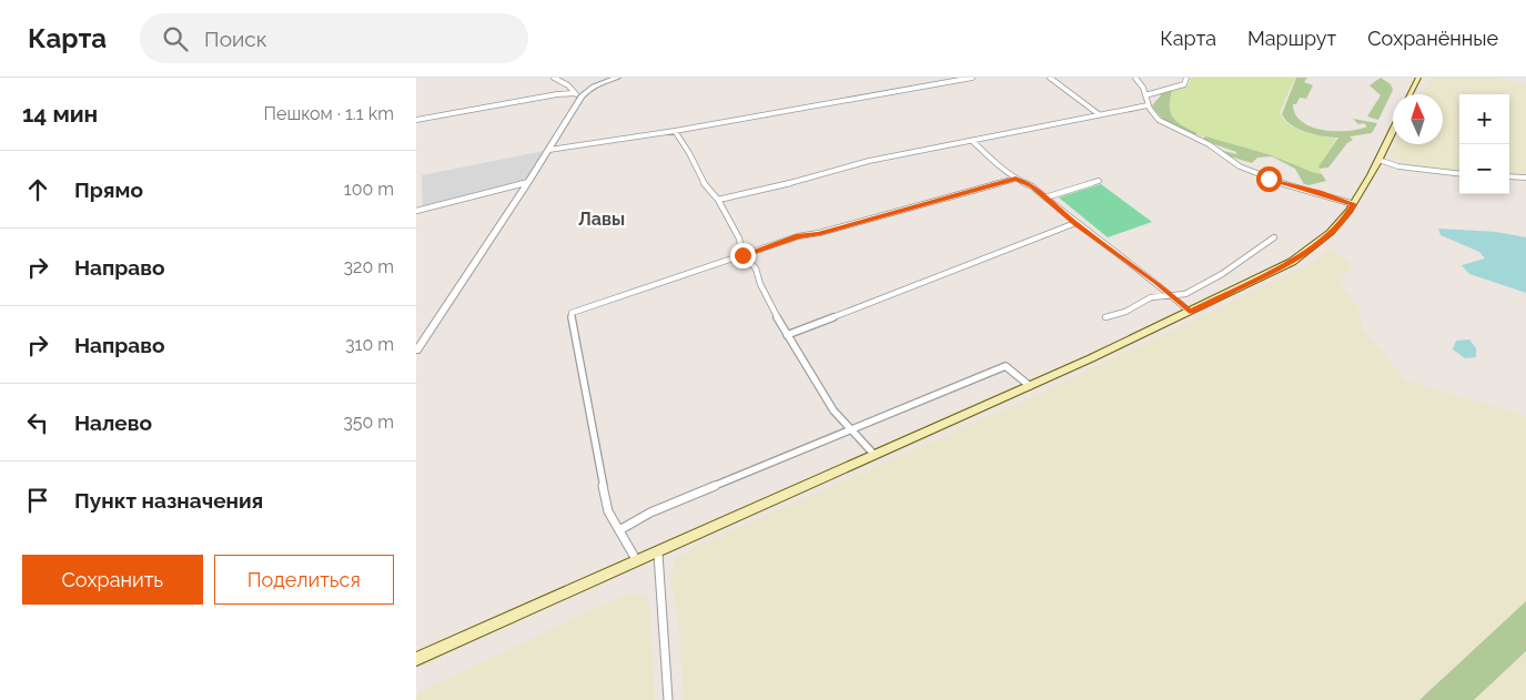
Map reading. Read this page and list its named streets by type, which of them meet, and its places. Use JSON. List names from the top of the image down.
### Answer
{
  "districts": ["Лавы"],
  "north": "top",
  "page": {
    "header": "Карта",
    "search": "Поиск",
    "nav": ["Карта", "Маршрут", "Сохранённые"],
    "heading": ["14 мин", "Пешком · 1.1 km"],
    "map_buttons": ["+", "−"],
    "list": [
      ["Прямо", "100 m"],
      ["Направо", "320 m"],
      ["Направо", "310 m"],
      ["Налево", "350 m"],
      "Пункт назначения"
    ],
    "buttons": ["Сохранить", "Поделиться"]
  }
}
